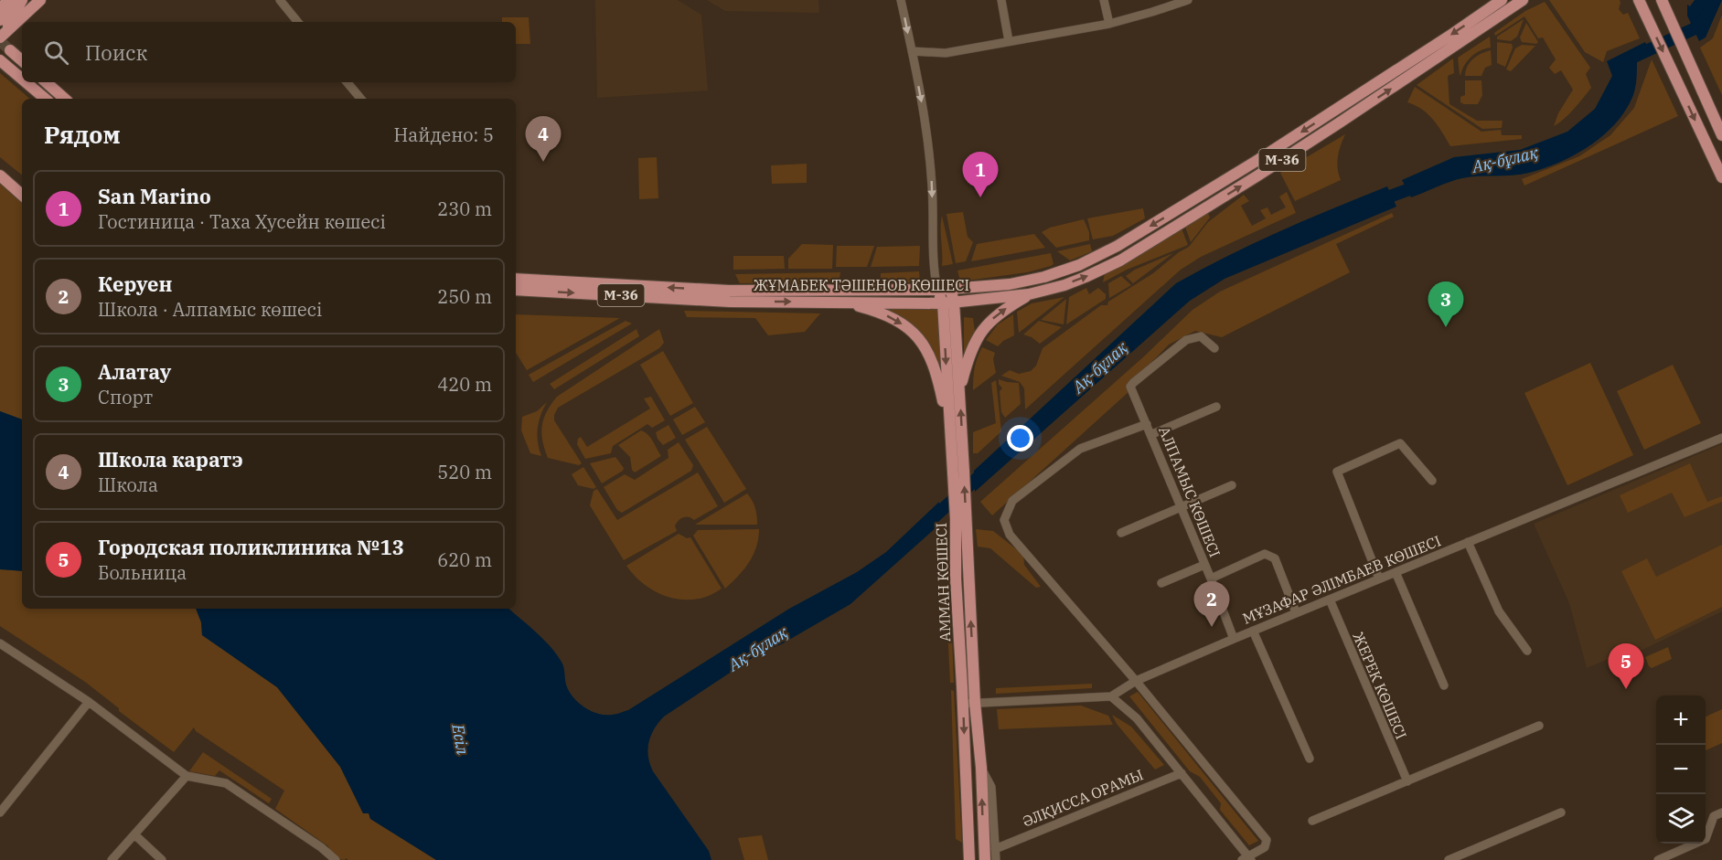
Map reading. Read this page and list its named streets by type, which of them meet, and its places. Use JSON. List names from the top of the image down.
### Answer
{
  "streets": {
    "main road": ["M-36", "ЖҰМАБЕК ТӘШЕНОВ КӨШЕСІ", "АММАН КӨШЕСІ"],
    "street": [
      "АЛПАМЫС КӨШЕСІ",
      "МҰЗАФАР ӘЛІМБАЕВ КӨШЕСІ",
      "ЖЕРЕК КӨШЕСІ",
      "ӘЛҚИССА ОРАМЫ"
    ]
  },
  "crossings": [
    ["ЖҰМАБЕК ТӘШЕНОВ КӨШЕСІ", "АММАН КӨШЕСІ"],
    ["АЛПАМЫС КӨШЕСІ", "МҰЗАФАР ӘЛІМБАЕВ КӨШЕСІ"],
    ["МҰЗАФАР ӘЛІМБАЕВ КӨШЕСІ", "АММАН КӨШЕСІ"],
    ["МҰЗАФАР ӘЛІМБАЕВ КӨШЕСІ", "ЖЕРЕК КӨШЕСІ"],
    ["АММАН КӨШЕСІ", "ӘЛҚИССА ОРАМЫ"]
  ],
  "water": ["Ақ-бұлақ", "Есіл"],
  "page": {
    "search": "Поиск",
    "heading": ["Рядом", "Найдено: 5"],
    "pins": [
      "4",
      "1",
      "3",
      "2",
      "5"
    ],
    "list": [
      {
        "mark": "1",
        "name": "San Marino",
        "note": "Гостиница · Таха Хусейн көшесі",
        "value": "230 m"
      },
      {
        "mark": "2",
        "name": "Керуен",
        "note": "Школа · Алпамыс көшесі",
        "value": "250 m"
      },
      {
        "mark": "3",
        "name": "Алатау",
        "note": "Спорт",
        "value": "420 m"
      },
      {
        "mark": "4",
        "name": "Школа каратэ",
        "note": "Школа",
        "value": "520 m"
      },
      {
        "mark": "5",
        "name": "Городская поликлиника №13",
        "note": "Больница",
        "value": "620 m"
      }
    ],
    "map_buttons": ["+", "−"]
  }
}
